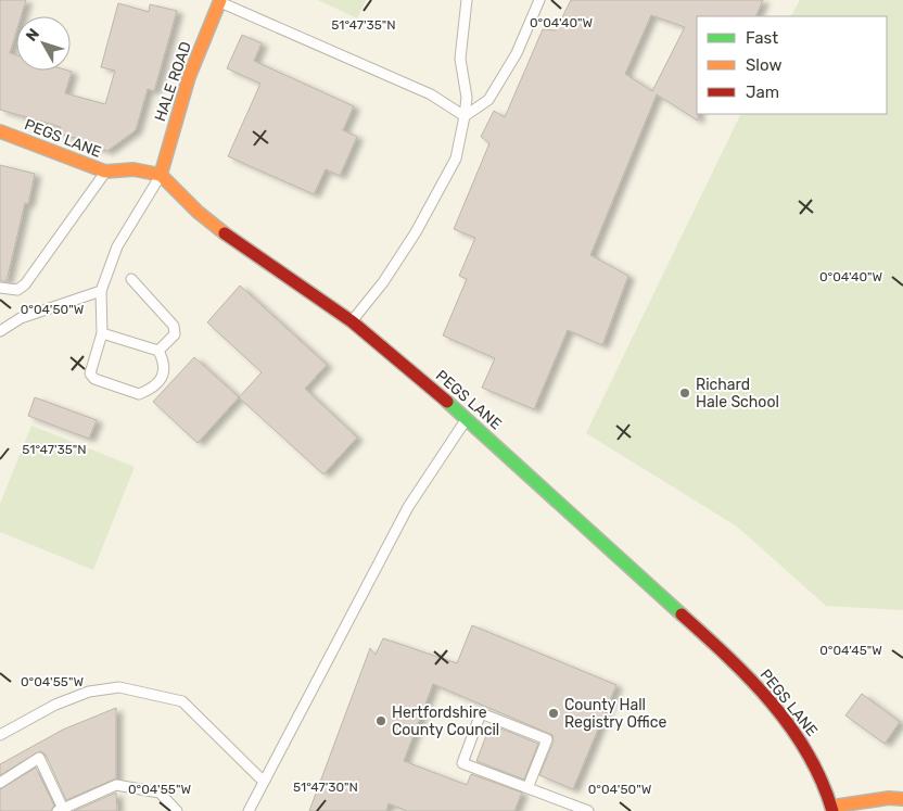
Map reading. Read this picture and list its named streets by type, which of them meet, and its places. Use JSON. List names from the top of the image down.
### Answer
{
  "streets": {
    "main road": ["HALE ROAD", "PEGS LANE"]
  },
  "crossings": [
    ["HALE ROAD", "PEGS LANE"]
  ],
  "places": ["Richard Hale School", "County Hall Registry Office", "Hertfordshire County Council"],
  "legend": ["Fast", "Slow", "Jam"],
  "north": "top left",
  "coordinates": [
    "0°04'40\"W",
    "51°47'35\"N",
    "0°04'50\"W",
    "0°04'45\"W",
    "0°04'55\"W",
    "51°47'30\"N"
  ]
}
